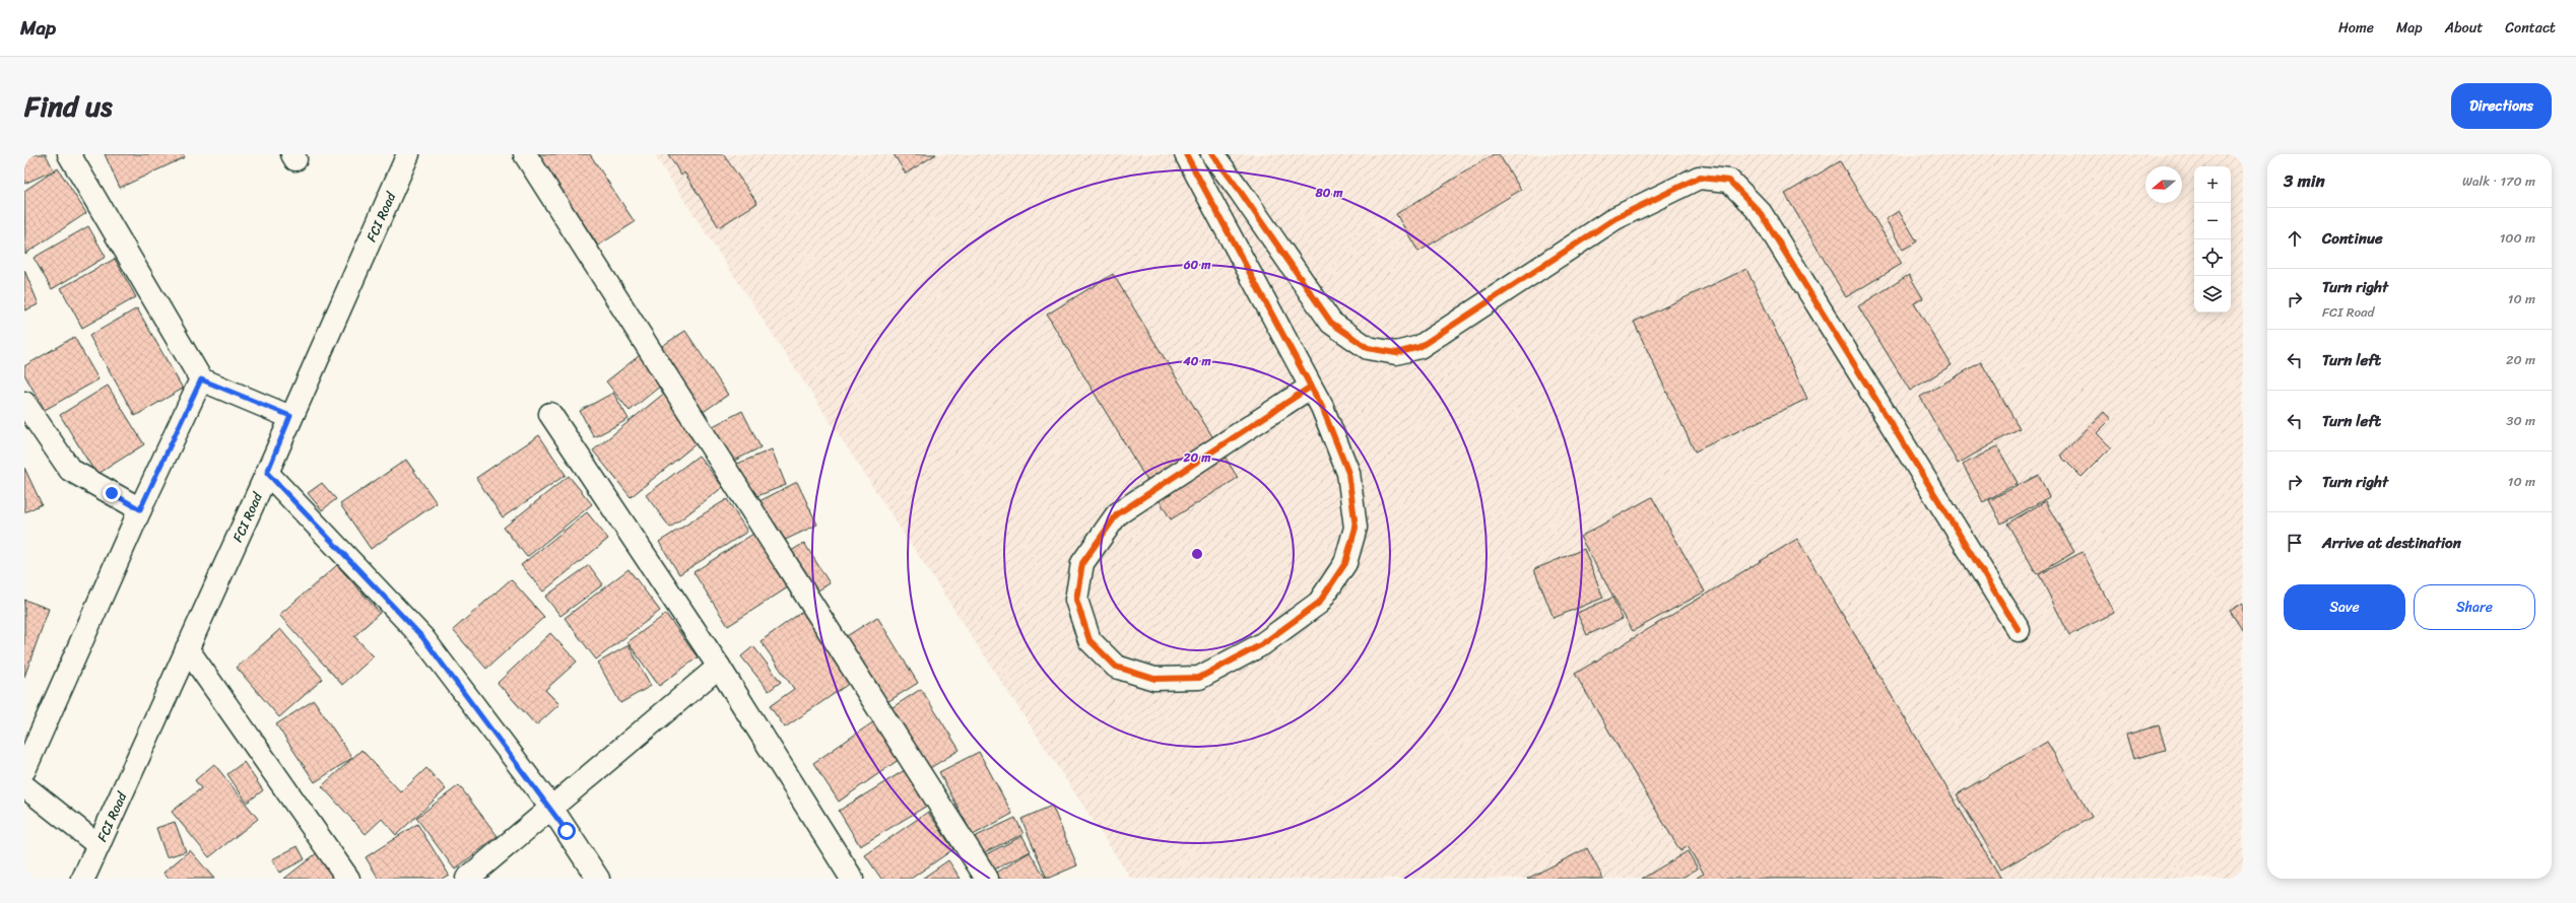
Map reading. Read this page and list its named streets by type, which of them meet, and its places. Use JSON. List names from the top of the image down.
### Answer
{
  "streets": {
    "street": ["FCI Road"]
  },
  "north": "left",
  "page": {
    "header": "Map",
    "nav": [
      "Home",
      "Map",
      "About",
      "Contact"
    ],
    "title": "Find us",
    "buttons": [
      "Directions",
      ["Save", "Share"]
    ],
    "heading": ["3 min", "Walk · 170 m"],
    "map_buttons": ["+", "−"],
    "list": [
      ["Continue", "100 m"],
      ["Turn right", "FCI Road", "10 m"],
      ["Turn left", "20 m"],
      ["Turn left", "30 m"],
      ["Turn right", "10 m"],
      "Arrive at destination"
    ]
  },
  "rings": [
    "80 m",
    "60 m",
    "40 m",
    "20 m"
  ]
}
